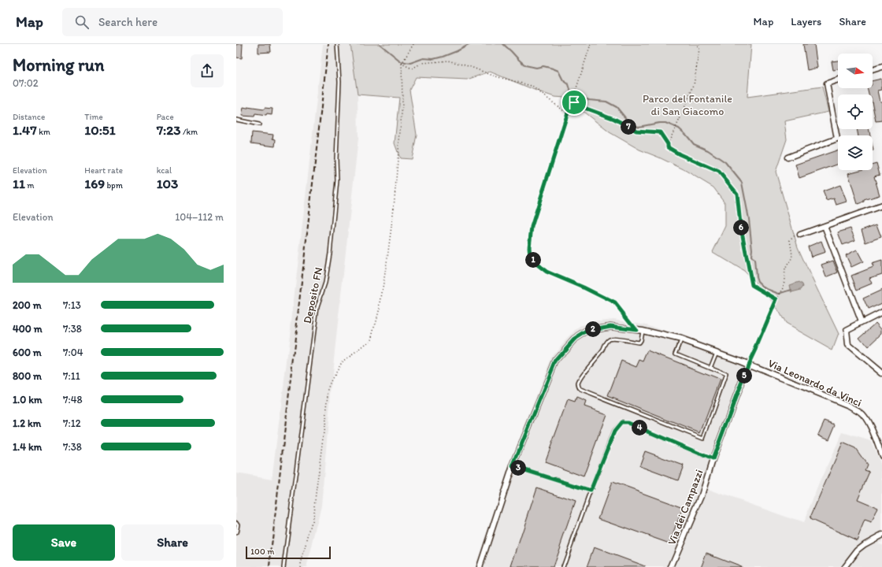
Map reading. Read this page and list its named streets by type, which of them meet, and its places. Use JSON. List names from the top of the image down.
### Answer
{
  "streets": {
    "street": ["Via Leonardo da Vinci", "Via dei Campazzi"],
    "lane": ["Deposito FN"]
  },
  "crossings": [
    ["Via Leonardo da Vinci", "Via dei Campazzi"]
  ],
  "parks": ["Parco del Fontanile di San Giacomo"],
  "scale_bar": "100 m",
  "north": "right",
  "page": {
    "header": "Map",
    "search": "Search here",
    "nav": ["Map", "Layers", "Share"],
    "heading": ["Morning run", "07:02"],
    "stats": [
      ["Distance", "1.47 km"],
      ["Time", "10:51"],
      ["Pace", "7:23 /km"],
      ["Elevation", "11 m"],
      ["Heart rate", "169 bpm"],
      ["kcal", "103"]
    ],
    "pins": [
      "7",
      "6",
      "1",
      "2",
      "5",
      "4",
      "3"
    ],
    "chart": ["Elevation", "104–112 m"],
    "list": [
      {
        "name": "200 m",
        "note": "7:13"
      },
      {
        "name": "400 m",
        "note": "7:38"
      },
      {
        "name": "600 m",
        "note": "7:04"
      },
      {
        "name": "800 m",
        "note": "7:11"
      },
      {
        "name": "1.0 km",
        "note": "7:48"
      },
      {
        "name": "1.2 km",
        "note": "7:12"
      },
      {
        "name": "1.4 km",
        "note": "7:38"
      }
    ],
    "buttons": ["Save", "Share"],
    "scale": "100 m"
  }
}
